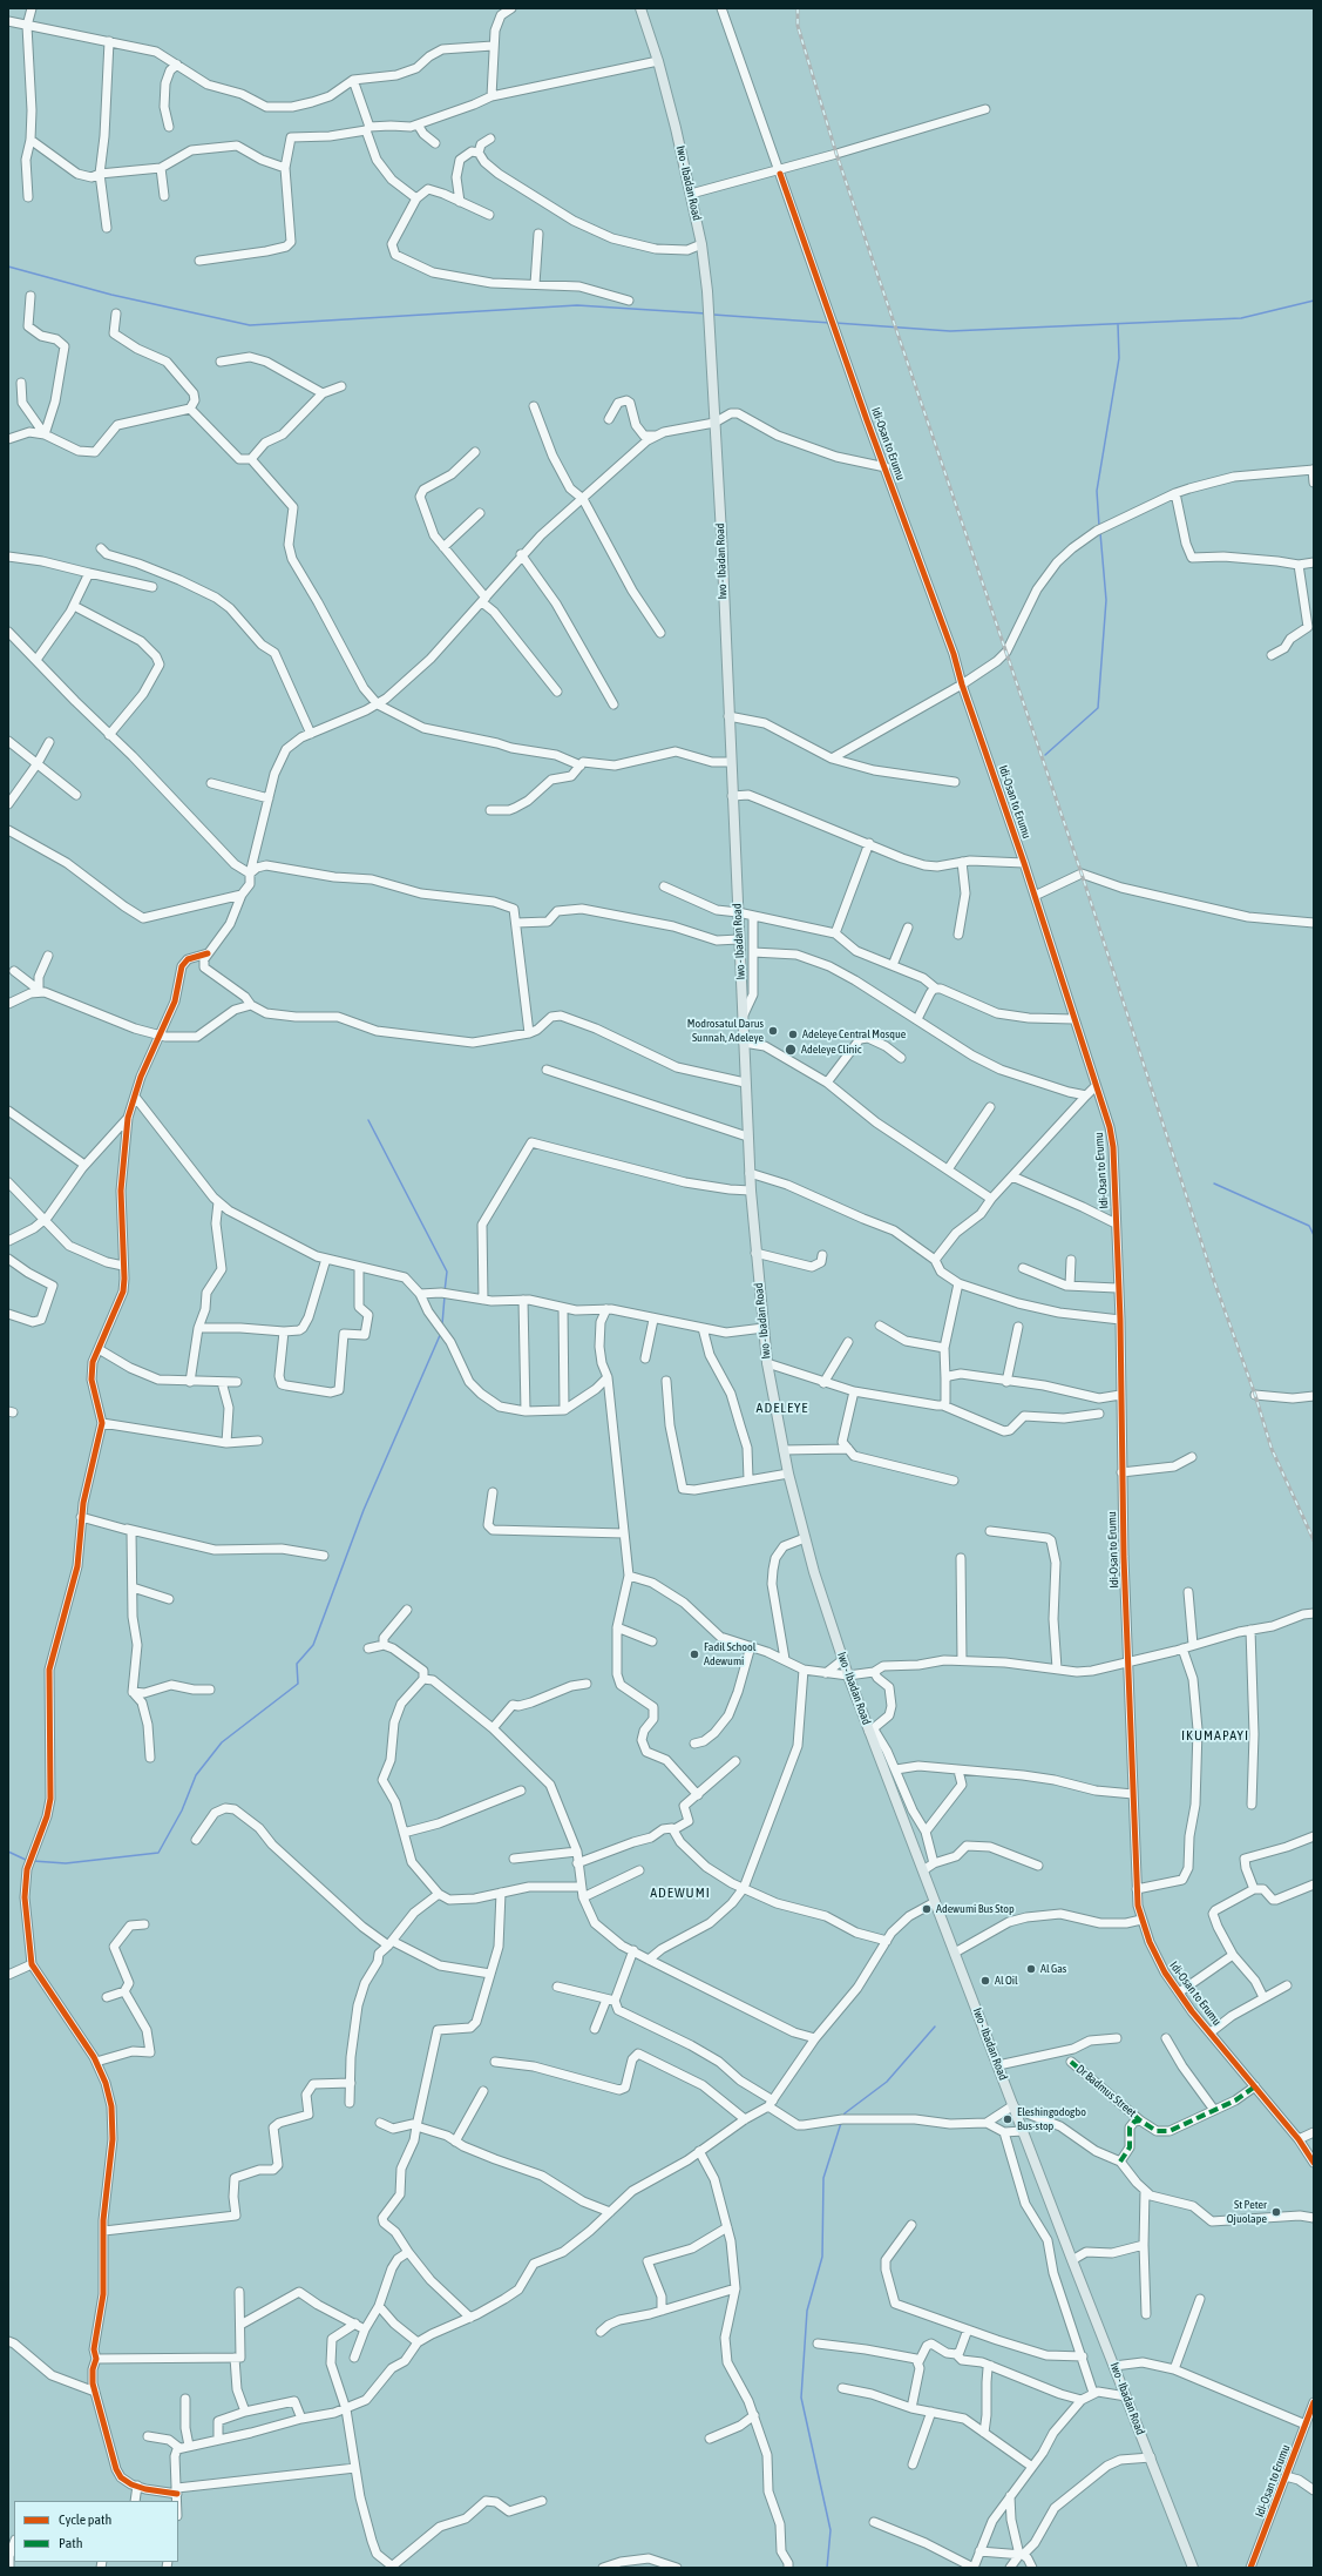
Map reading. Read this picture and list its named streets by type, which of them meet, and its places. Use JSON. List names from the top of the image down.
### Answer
{
  "streets": {
    "main road": ["Iwo - Ibadan Road"],
    "street": ["Idi-Osan to Erumu", "Dr Badmus Street"]
  },
  "districts": ["ADELEYE", "IKUMAPAYI", "ADEWUMI"],
  "places": [
    "Modrosatul Darus Sunnah, Adeleye",
    "Adeleye Central Mosque",
    "Adeleye Clinic",
    "Fadil School Adewumi",
    "Adewumi Bus Stop",
    "Al Gas",
    "Al Oil",
    "Eleshingodogbo Bus-stop",
    "St Peter Ojuolape"
  ],
  "legend": ["Cycle path", "Path"]
}
